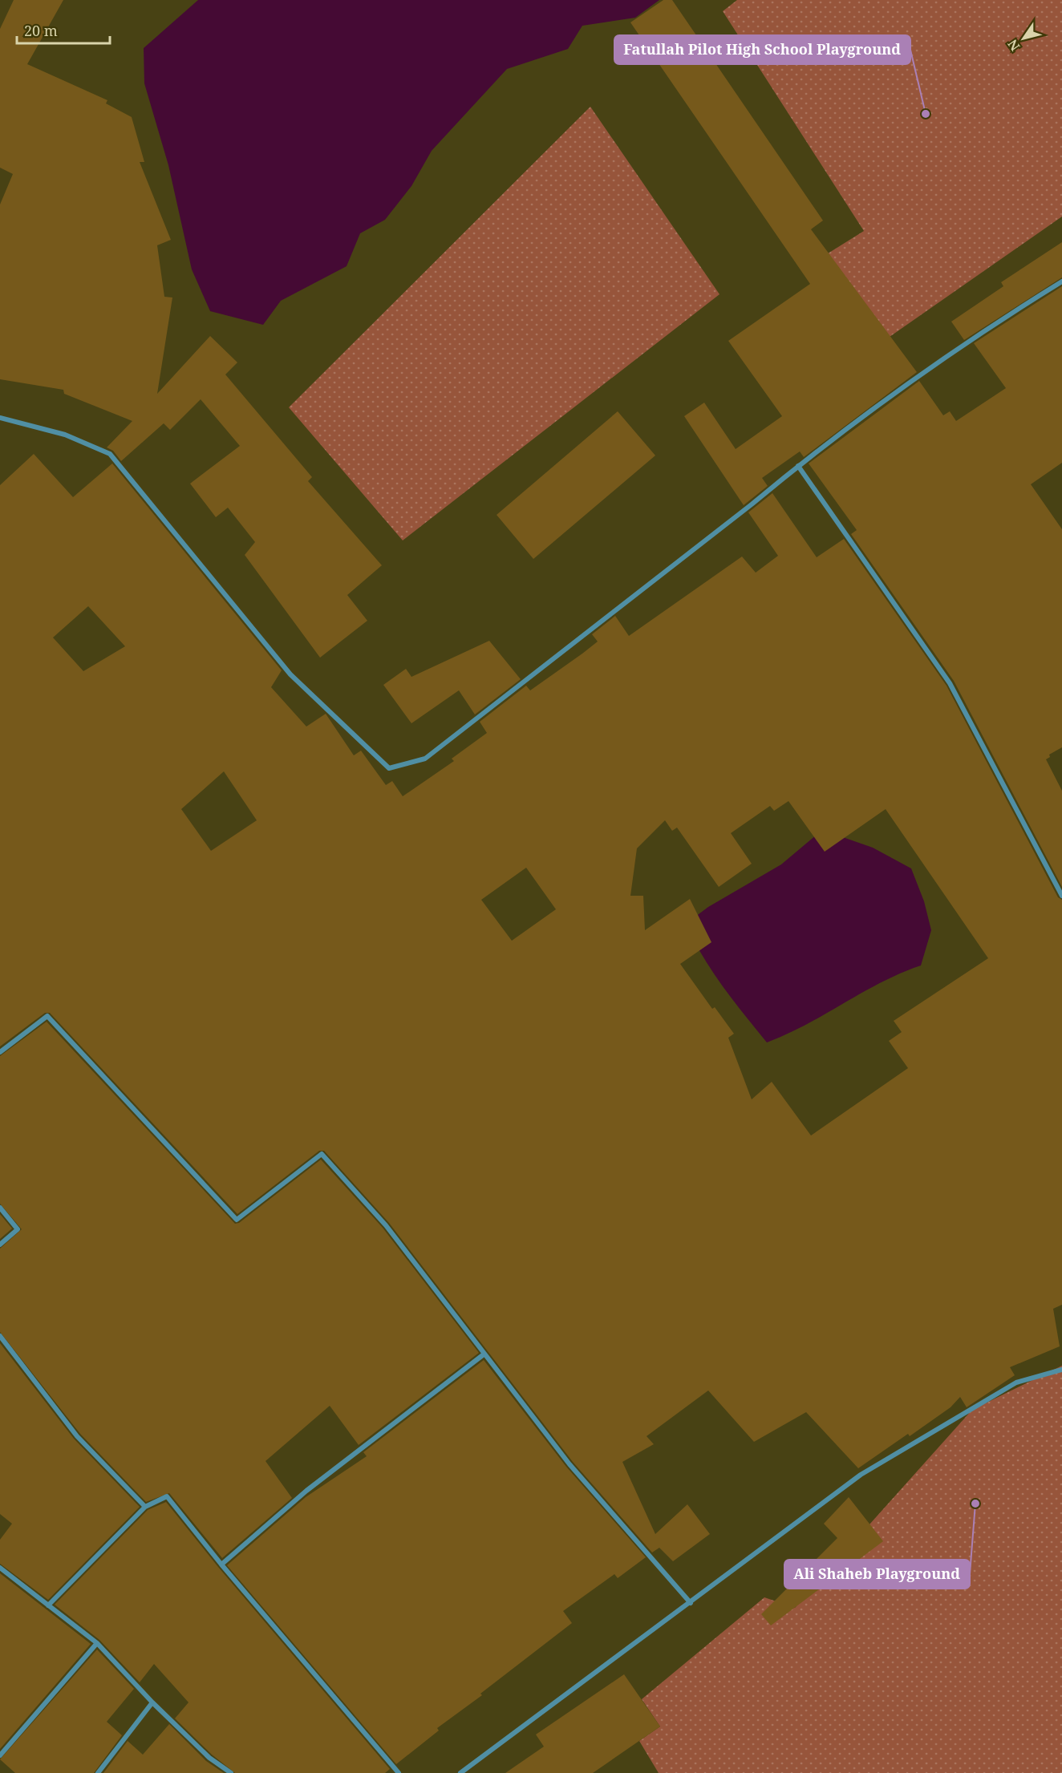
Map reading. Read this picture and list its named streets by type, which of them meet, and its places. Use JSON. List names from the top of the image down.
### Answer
{
  "places": ["Fatullah Pilot High School Playground", "Ali Shaheb Playground"],
  "scale_bar": "20 m",
  "north": "bottom left"
}
